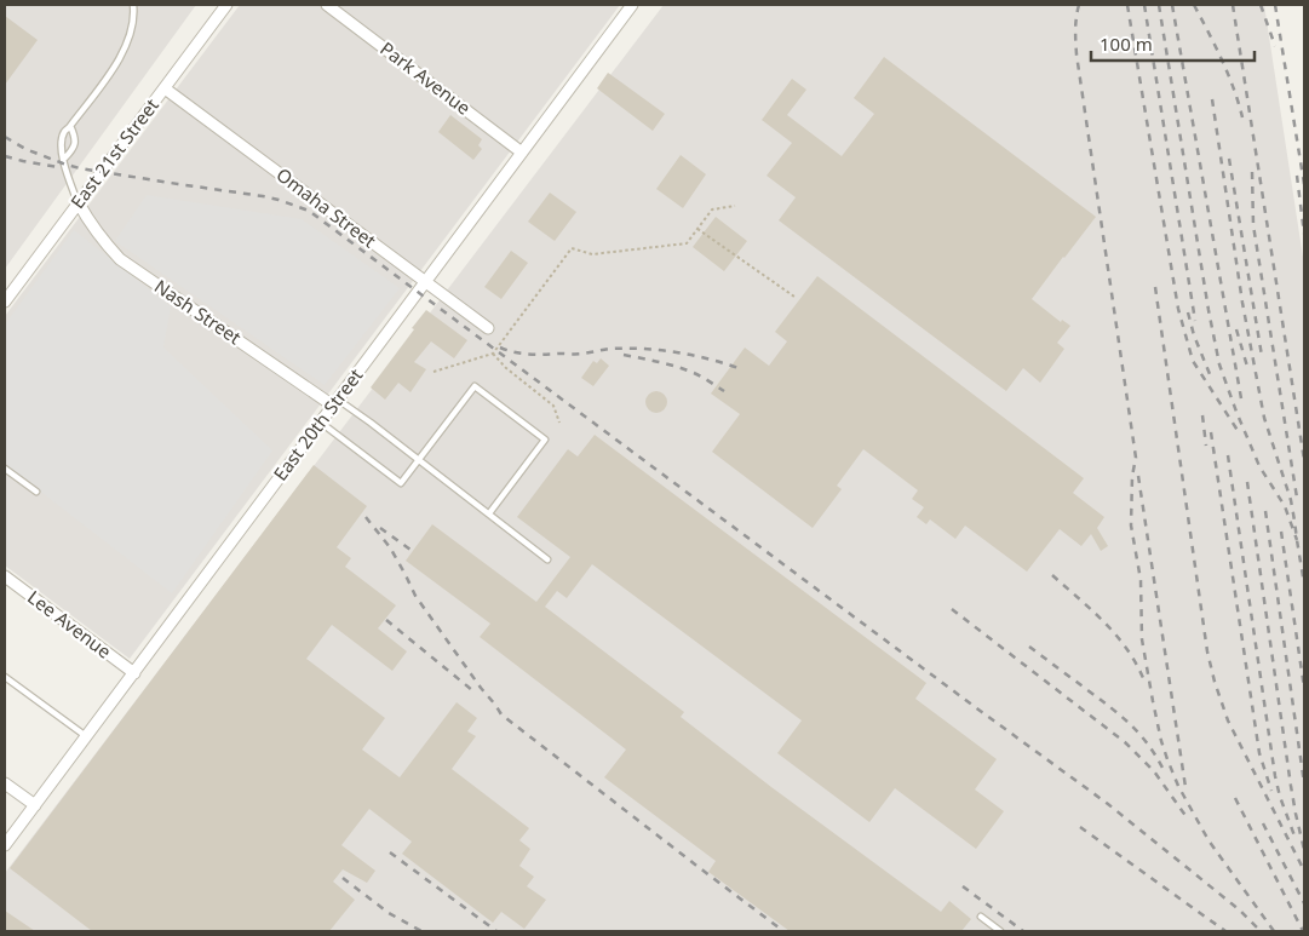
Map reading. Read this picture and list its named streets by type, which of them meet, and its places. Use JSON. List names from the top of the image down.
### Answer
{
  "streets": {
    "street": [
      "Park Avenue",
      "East 21st Street",
      "Omaha Street",
      "Nash Street",
      "East 20th Street",
      "Lee Avenue"
    ]
  },
  "crossings": [
    ["Park Avenue", "East 20th Street"],
    ["East 21st Street", "Omaha Street"],
    ["East 21st Street", "Nash Street"],
    ["Omaha Street", "East 20th Street"],
    ["Nash Street", "East 20th Street"],
    ["East 20th Street", "Lee Avenue"]
  ],
  "scale_bar": "100 m"
}
